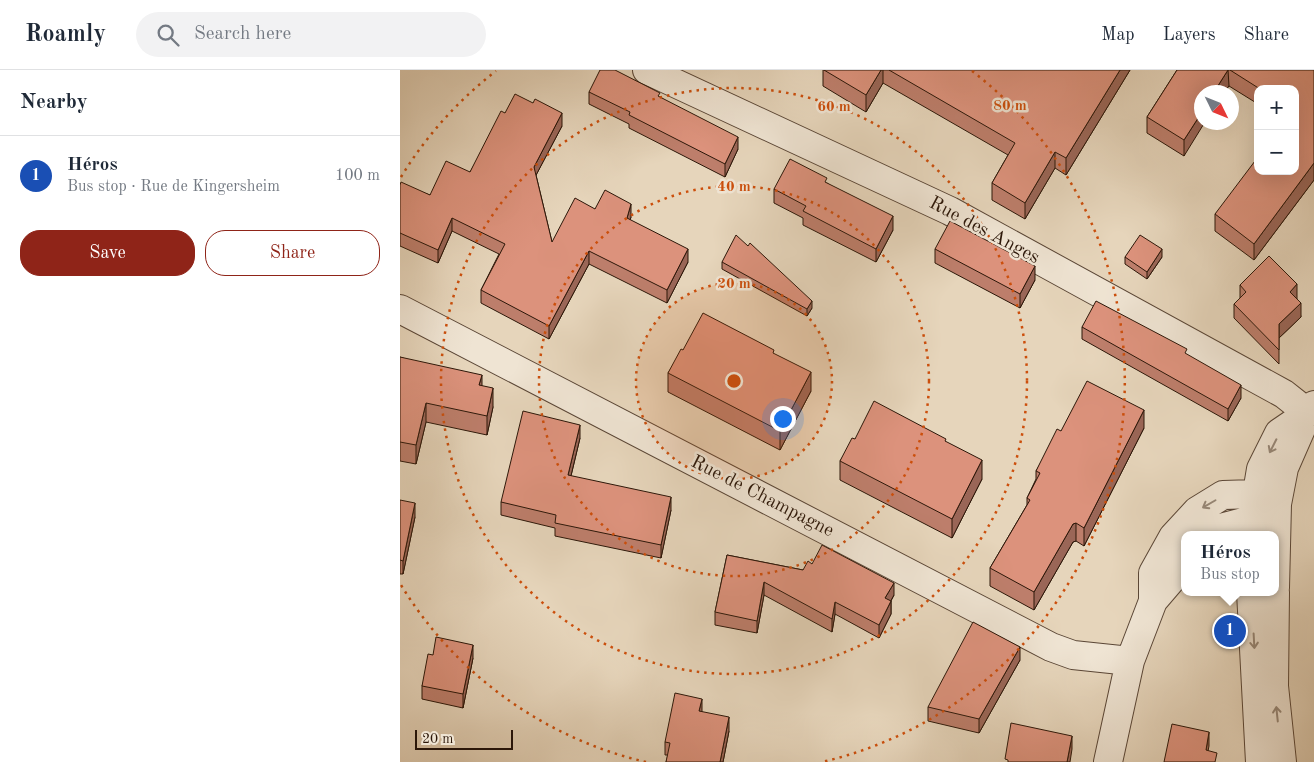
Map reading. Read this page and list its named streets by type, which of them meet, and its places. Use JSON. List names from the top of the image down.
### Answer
{
  "streets": {
    "street": ["Rue des Anges", "Rue de Champagne"]
  },
  "scale_bar": "20 m",
  "north": "bottom right",
  "page": {
    "header": "Roamly",
    "search": "Search here",
    "nav": ["Map", "Layers", "Share"],
    "heading": "Nearby",
    "map_buttons": ["+", "−"],
    "list": [
      {
        "mark": "1",
        "name": "Héros",
        "note": "Bus stop · Rue de Kingersheim",
        "value": "100 m"
      }
    ],
    "buttons": ["Save", "Share"],
    "popup": ["Héros", "Bus stop"],
    "pins": "1",
    "scale": "20 m"
  },
  "rings": [
    "80 m",
    "60 m",
    "40 m",
    "20 m"
  ]
}
